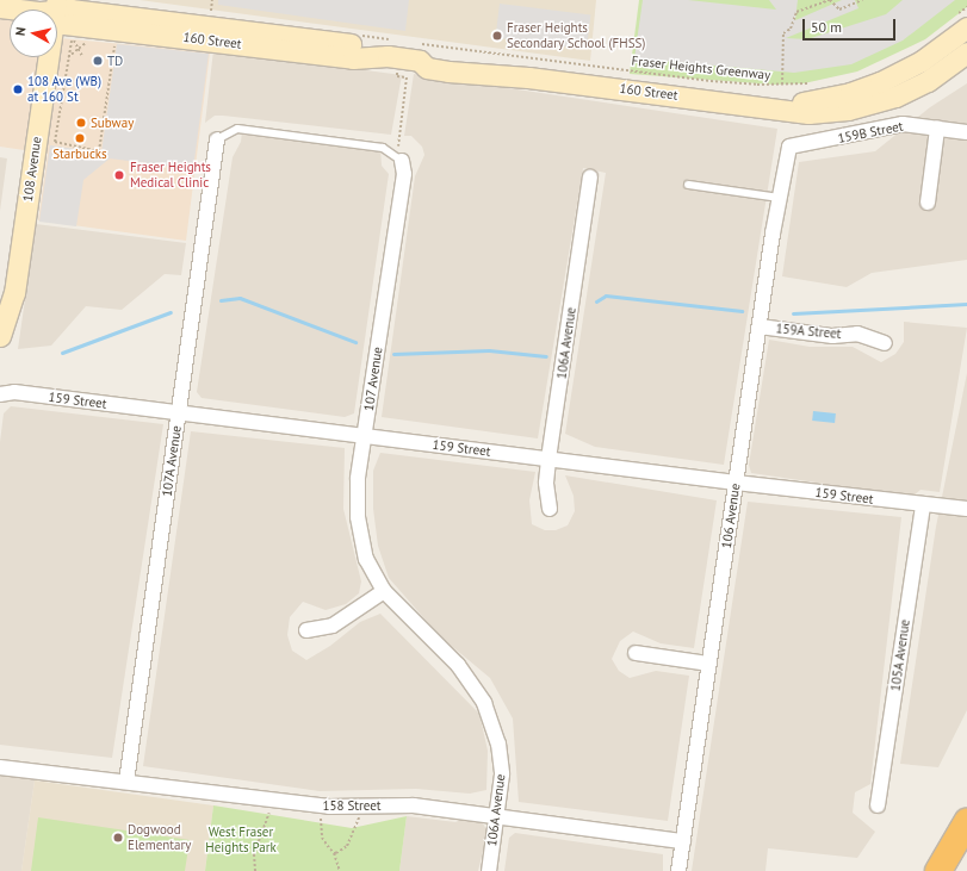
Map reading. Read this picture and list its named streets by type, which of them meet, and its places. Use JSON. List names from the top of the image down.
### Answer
{
  "streets": {
    "street": [
      "160 Street",
      "159B Street",
      "108 Avenue",
      "159A Street",
      "106A Avenue",
      "107 Avenue",
      "159 Street",
      "107A Avenue",
      "106 Avenue",
      "105A Avenue",
      "158 Street"
    ],
    "path": ["Fraser Heights Greenway"]
  },
  "crossings": [
    ["160 Street", "Fraser Heights Greenway"],
    ["159B Street", "106 Avenue"],
    ["159A Street", "106 Avenue"],
    ["106A Avenue", "107 Avenue"],
    ["106A Avenue", "159 Street"],
    ["106A Avenue", "158 Street"],
    ["107 Avenue", "159 Street"],
    ["159 Street", "107A Avenue"],
    ["159 Street", "106 Avenue"],
    ["159 Street", "105A Avenue"],
    ["107A Avenue", "158 Street"],
    ["106 Avenue", "158 Street"]
  ],
  "parks": ["West Fraser Heights Park"],
  "places": [
    "Fraser Heights Secondary School (FHSS)",
    "TD",
    "108 Ave (WB) at 160 St",
    "Subway",
    "Starbucks",
    "Fraser Heights Medical Clinic",
    "Dogwood Elementary"
  ],
  "scale_bar": "50 m",
  "north": "left"
}
